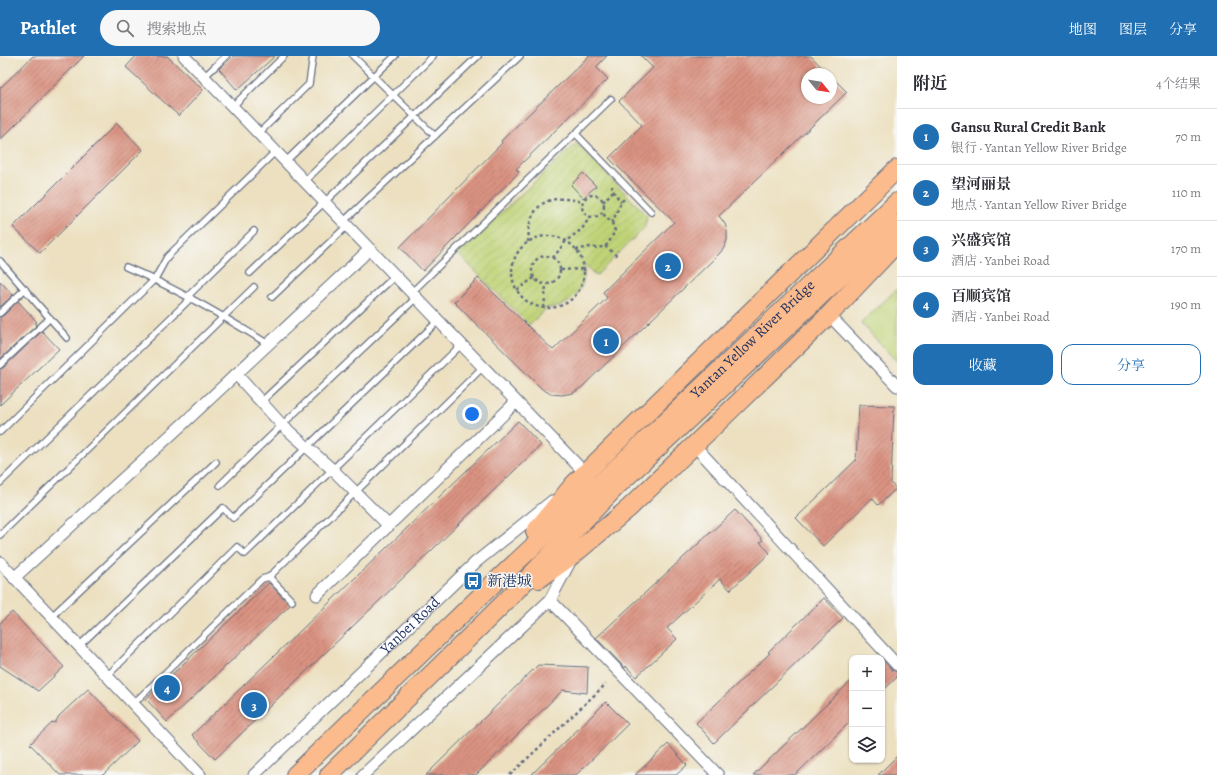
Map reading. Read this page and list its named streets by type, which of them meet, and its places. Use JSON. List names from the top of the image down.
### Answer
{
  "streets": {
    "main road": ["Yantan Yellow River Bridge", "Yanbei Road"]
  },
  "places": {
    "bus stop": ["新港城"]
  },
  "north": "bottom right",
  "page": {
    "header": "Pathlet",
    "search": "搜索地点",
    "nav": ["地图", "图层", "分享"],
    "heading": ["附近", "4个结果"],
    "list": [
      {
        "mark": "1",
        "name": "Gansu Rural Credit Bank",
        "note": "银行 · Yantan Yellow River Bridge",
        "value": "70 m"
      },
      {
        "mark": "2",
        "name": "望河丽景",
        "note": "地点 · Yantan Yellow River Bridge",
        "value": "110 m"
      },
      {
        "mark": "3",
        "name": "兴盛宾馆",
        "note": "酒店 · Yanbei Road",
        "value": "170 m"
      },
      {
        "mark": "4",
        "name": "百顺宾馆",
        "note": "酒店 · Yanbei Road",
        "value": "190 m"
      }
    ],
    "pins": [
      "2",
      "1",
      "4",
      "3"
    ],
    "buttons": ["收藏", "分享"],
    "map_buttons": ["+", "−"]
  }
}
